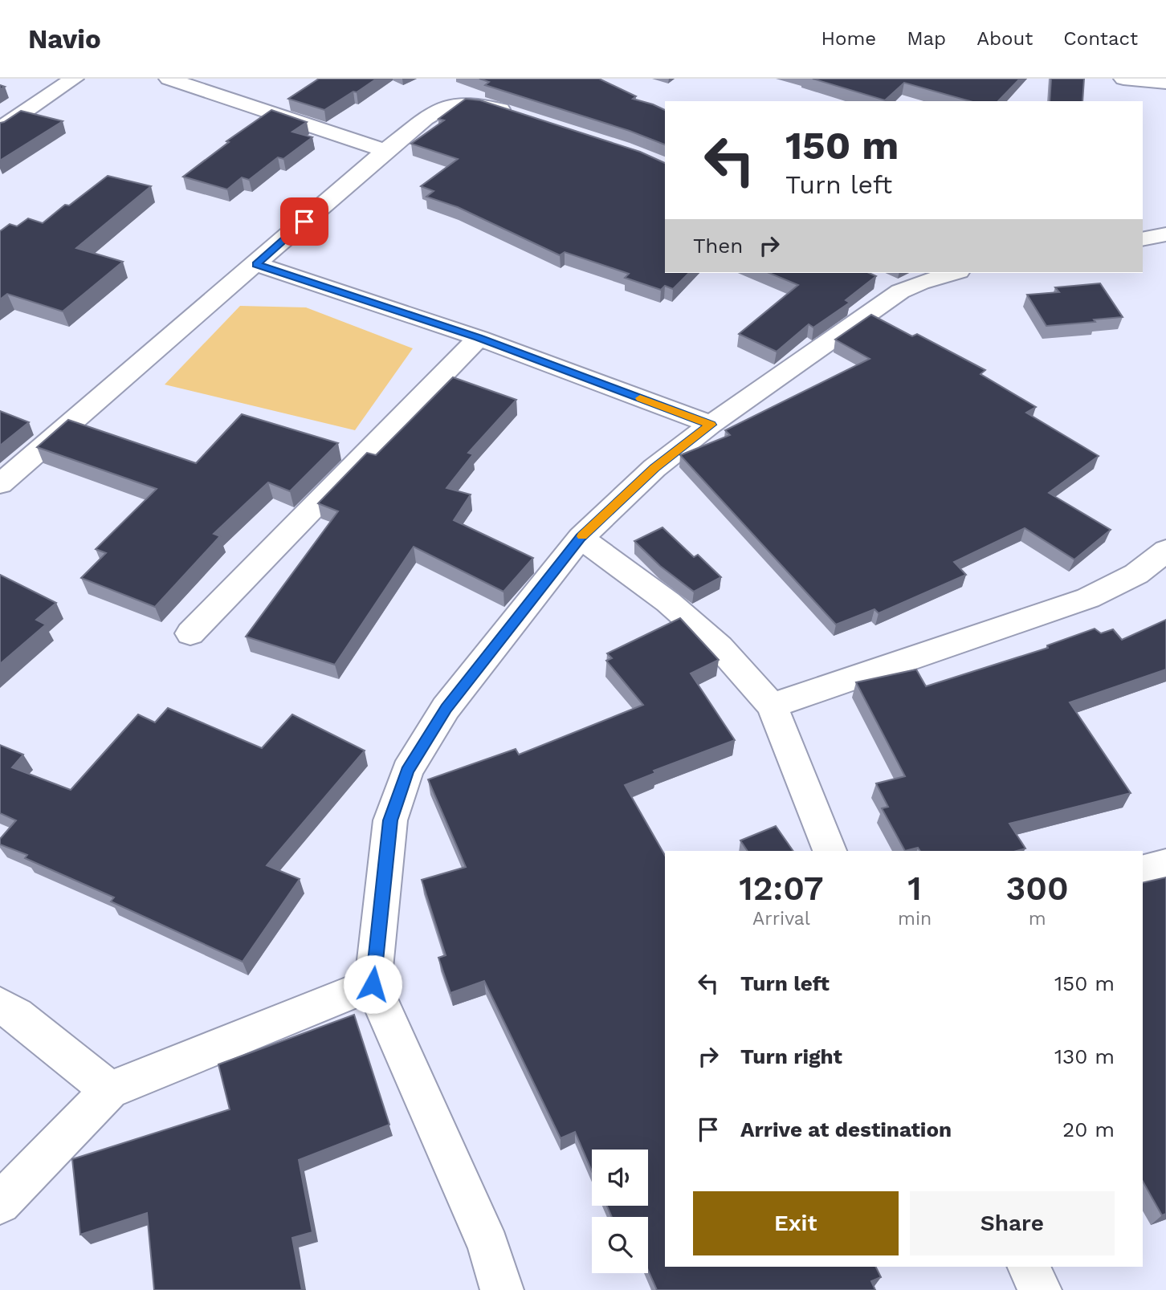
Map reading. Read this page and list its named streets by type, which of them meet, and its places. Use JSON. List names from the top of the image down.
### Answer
{
  "page": {
    "header": "Navio",
    "nav": [
      "Home",
      "Map",
      "About",
      "Contact"
    ],
    "turn": ["150 m", "Turn left"],
    "then": "Then",
    "eta": [
      "12:07",
      "Arrival",
      "1",
      "min",
      "300",
      "m"
    ],
    "list": [
      {
        "name": "Turn left",
        "value": "150 m"
      },
      {
        "name": "Turn right",
        "value": "130 m"
      },
      {
        "name": "Arrive at destination",
        "value": "20 m"
      }
    ],
    "buttons": ["Exit", "Share"]
  }
}
